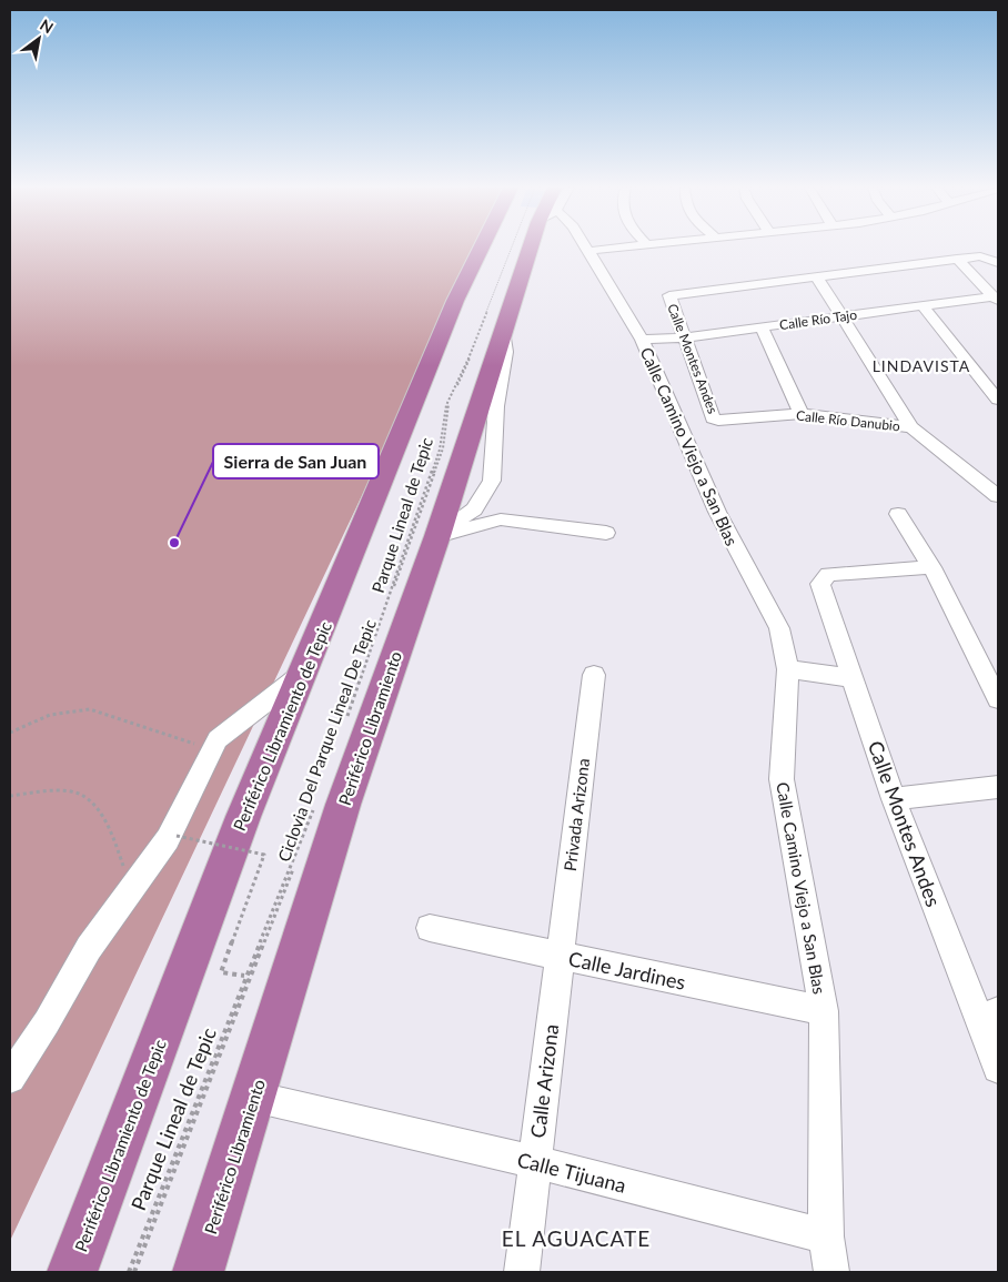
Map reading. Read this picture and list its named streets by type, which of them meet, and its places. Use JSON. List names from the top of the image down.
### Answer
{
  "streets": {
    "highway": ["Periférico Libramiento de Tepic", "Periférico Libramiento"],
    "street": [
      "Calle Río Tajo",
      "Calle Montes Andes",
      "Calle Río Danubio",
      "Calle Camino Viejo a San Blas",
      "Privada Arizona",
      "Calle Jardines",
      "Calle Arizona",
      "Calle Tijuana"
    ],
    "path": ["Parque Lineal de Tepic", "Ciclovia Del Parque Lineal De Tepic"]
  },
  "crossings": [
    ["Calle Río Tajo", "Calle Montes Andes"],
    ["Calle Río Tajo", "Calle Camino Viejo a San Blas"],
    ["Calle Montes Andes", "Calle Río Danubio"],
    ["Calle Camino Viejo a San Blas", "Calle Jardines"],
    ["Calle Camino Viejo a San Blas", "Calle Tijuana"],
    ["Parque Lineal de Tepic", "Ciclovia Del Parque Lineal De Tepic"],
    ["Privada Arizona", "Calle Jardines"],
    ["Privada Arizona", "Calle Arizona"],
    ["Calle Jardines", "Calle Arizona"],
    ["Calle Arizona", "Calle Tijuana"]
  ],
  "districts": ["LINDAVISTA", "EL AGUACATE"],
  "places": ["Sierra de San Juan"],
  "north": "top right"
}
